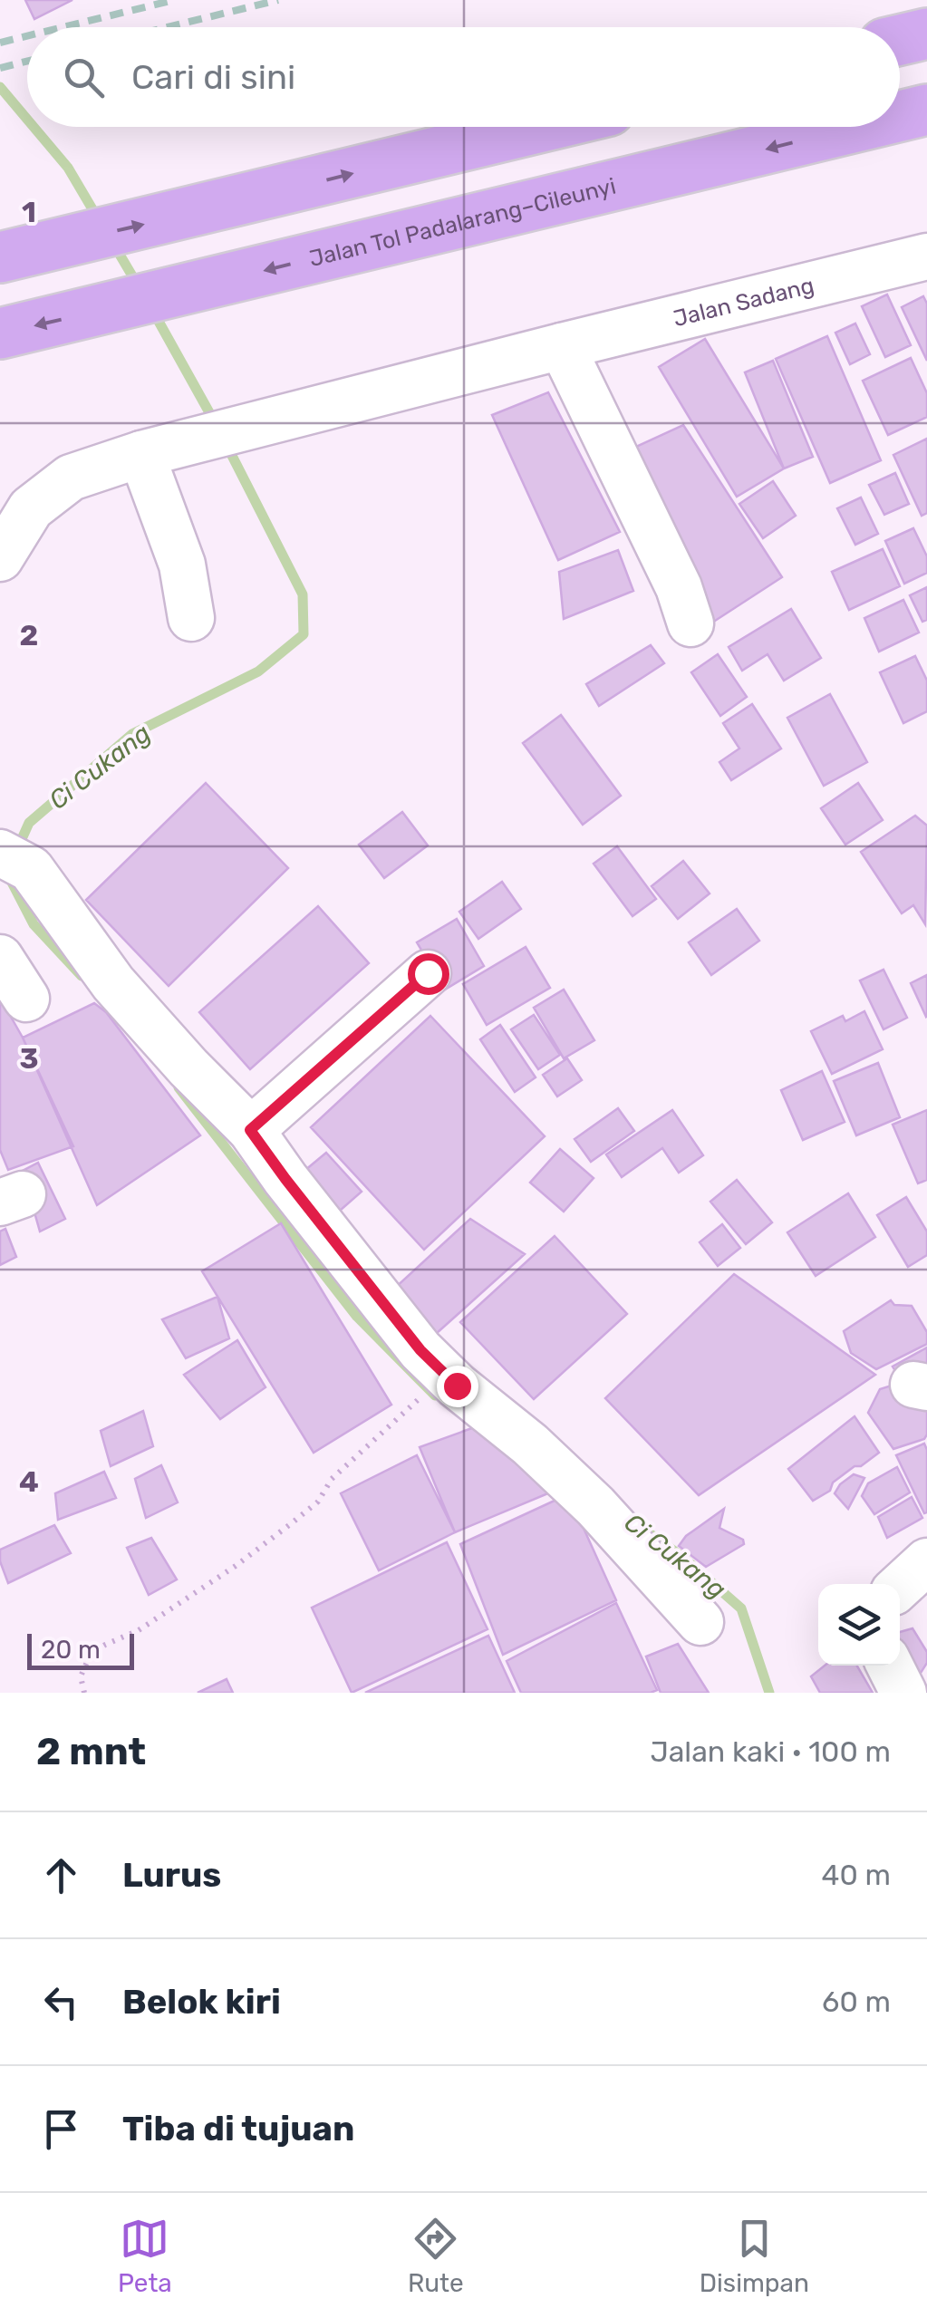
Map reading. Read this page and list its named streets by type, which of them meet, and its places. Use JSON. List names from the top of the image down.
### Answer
{
  "streets": {
    "highway": ["Jalan Tol Padalarang–Cileunyi"],
    "street": ["Jalan Sadang"]
  },
  "water": ["Ci Cukang"],
  "scale_bar": "20 m",
  "page": {
    "search": "Cari di sini",
    "scale": "20 m",
    "heading": ["2 mnt", "Jalan kaki · 100 m"],
    "list": [
      ["Lurus", "40 m"],
      ["Belok kiri", "60 m"],
      "Tiba di tujuan"
    ],
    "nav": ["Peta", "Rute", "Disimpan"]
  },
  "grid": {
    "rows": [
      "1",
      "2",
      "3",
      "4"
    ]
  }
}
